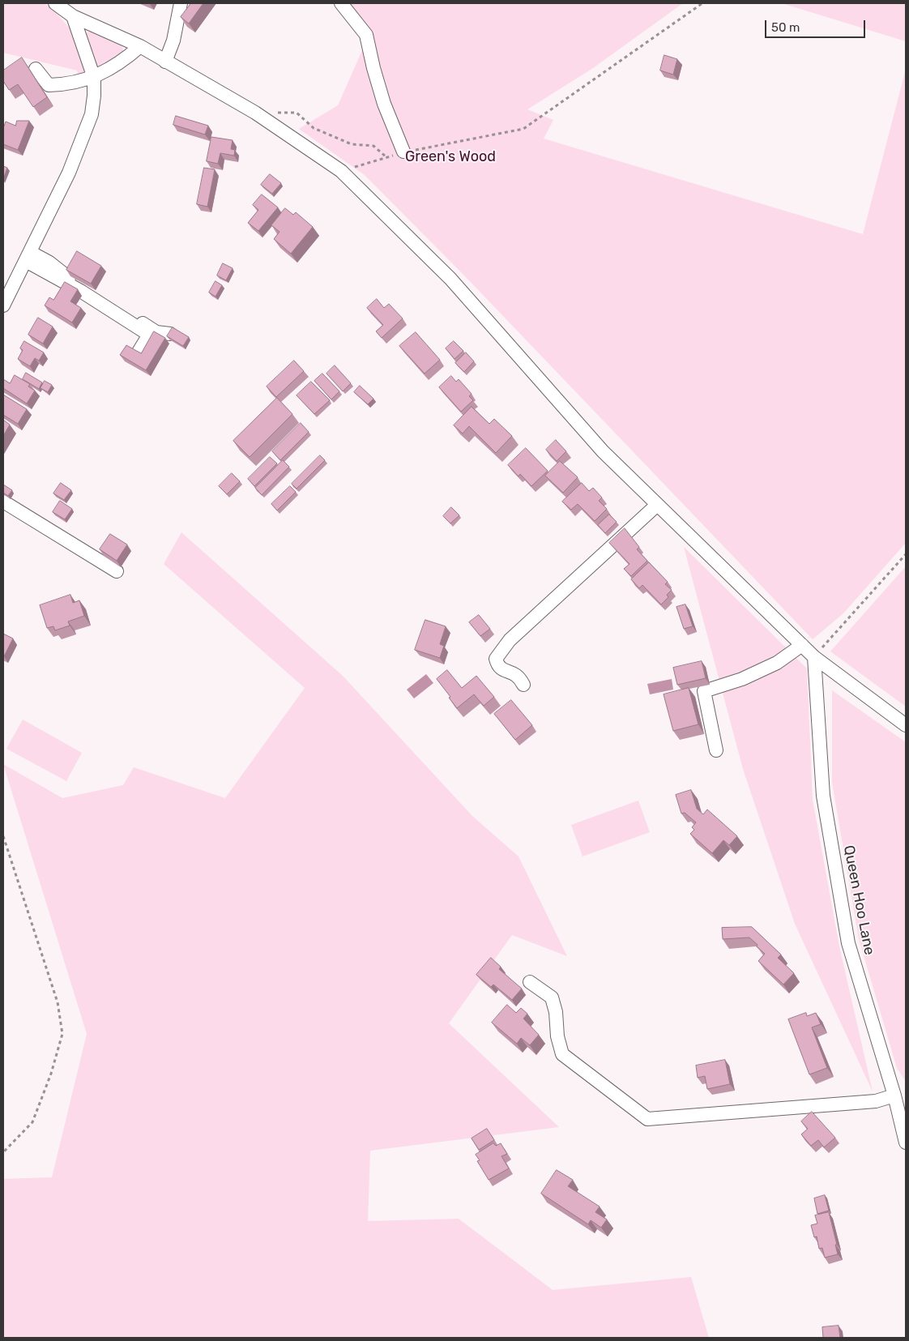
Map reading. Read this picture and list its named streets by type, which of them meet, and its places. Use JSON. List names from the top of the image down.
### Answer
{
  "streets": {
    "street": ["Queen Hoo Lane"]
  },
  "parks": ["Green's Wood"],
  "scale_bar": "50 m"
}
